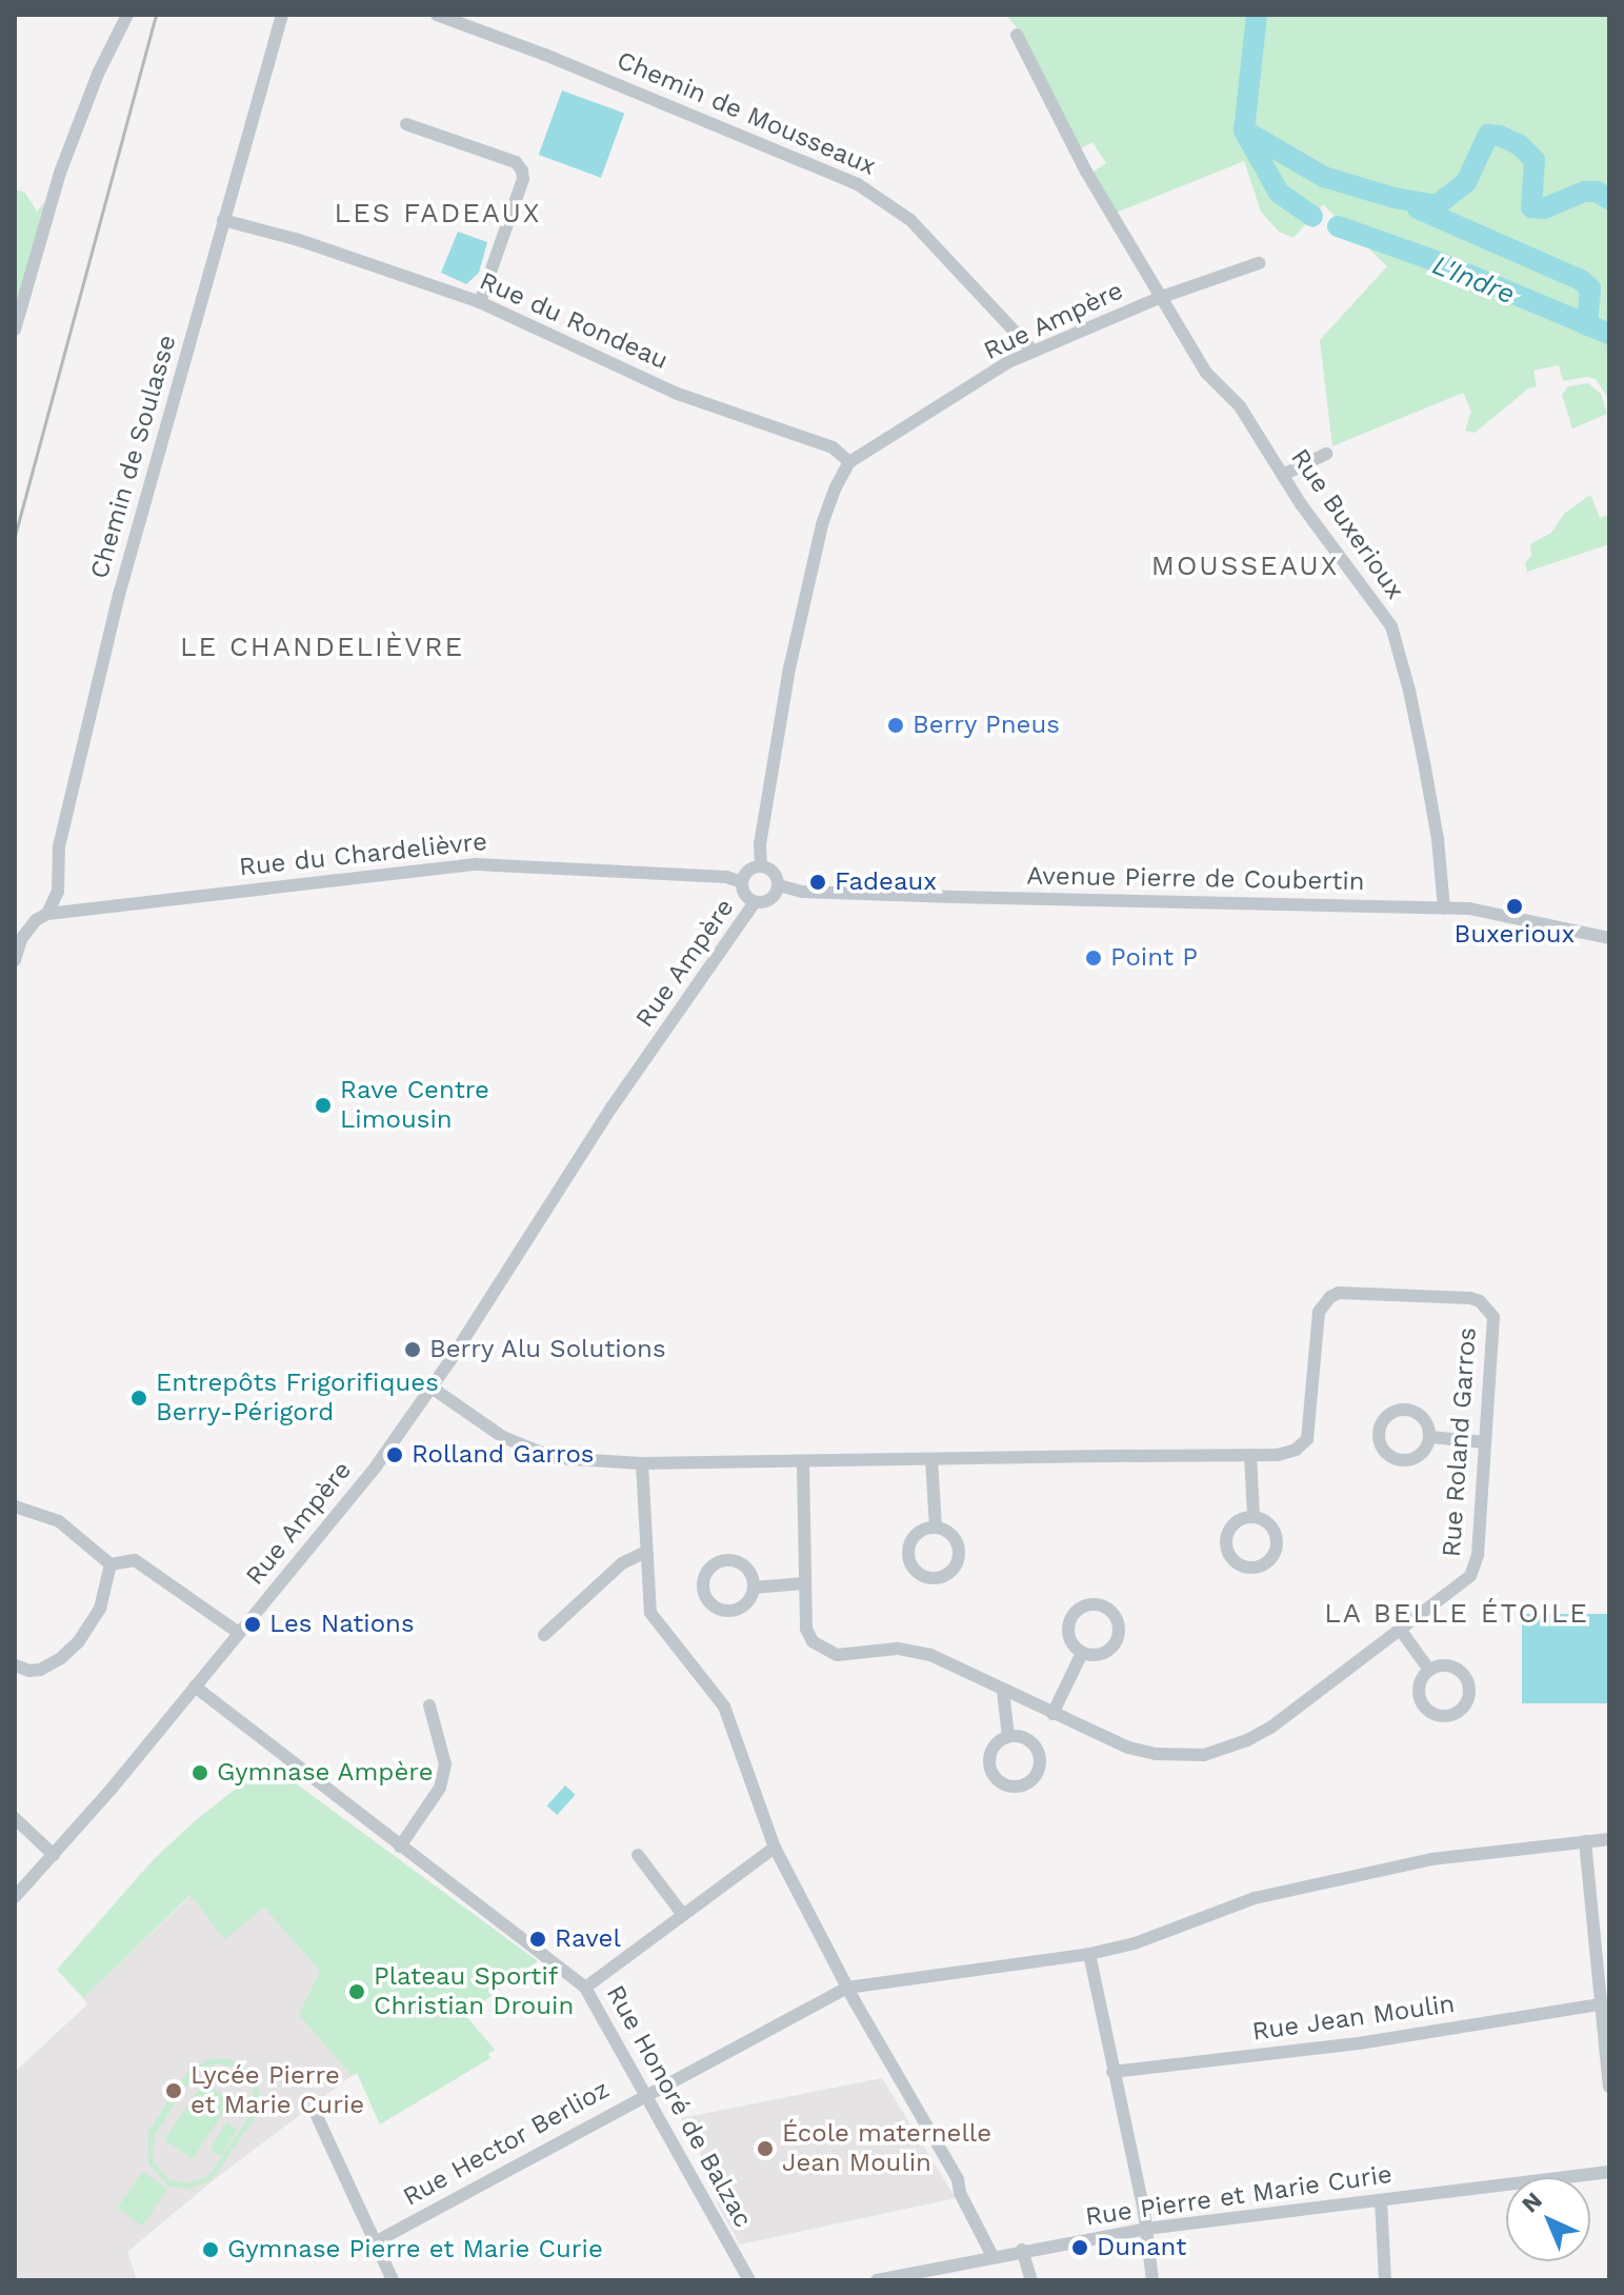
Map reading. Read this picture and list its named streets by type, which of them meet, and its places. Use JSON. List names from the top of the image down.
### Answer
{
  "streets": {
    "street": [
      "Chemin de Mousseaux",
      "Rue du Rondeau",
      "Rue Ampère",
      "Chemin de Soulasse",
      "Rue Buxerioux",
      "Rue du Chardelièvre",
      "Avenue Pierre de Coubertin",
      "Rue Roland Garros",
      "Rue Jean Moulin",
      "Rue Honoré de Balzac",
      "Rue Hector Berlioz",
      "Rue Pierre et Marie Curie"
    ]
  },
  "crossings": [
    ["Chemin de Mousseaux", "Rue Ampère"],
    ["Rue du Rondeau", "Rue Ampère"],
    ["Rue du Rondeau", "Chemin de Soulasse"],
    ["Rue Ampère", "Rue Buxerioux"],
    ["Rue Ampère", "Rue du Chardelièvre"],
    ["Rue Ampère", "Avenue Pierre de Coubertin"],
    ["Rue Ampère", "Rue Roland Garros"],
    ["Rue Ampère", "Rue Honoré de Balzac"],
    ["Chemin de Soulasse", "Rue du Chardelièvre"],
    ["Rue Buxerioux", "Avenue Pierre de Coubertin"],
    ["Rue du Chardelièvre", "Avenue Pierre de Coubertin"],
    ["Rue Honoré de Balzac", "Rue Hector Berlioz"]
  ],
  "districts": [
    "LES FADEAUX",
    "MOUSSEAUX",
    "LE CHANDELIÈVRE",
    "LA BELLE ÉTOILE"
  ],
  "water": ["L'Indre"],
  "places": [
    "Berry Pneus",
    "Fadeaux",
    "Buxerioux",
    "Point P",
    "Rave Centre Limousin",
    "Berry Alu Solutions",
    "Entrepôts Frigorifiques Berry-Périgord",
    "Rolland Garros",
    "Les Nations",
    "Gymnase Ampère",
    "Ravel",
    "Plateau Sportif Christian Drouin",
    "Lycée Pierre et Marie Curie",
    "École maternelle Jean Moulin",
    "Dunant",
    "Gymnase Pierre et Marie Curie"
  ],
  "north": "top left"
}
